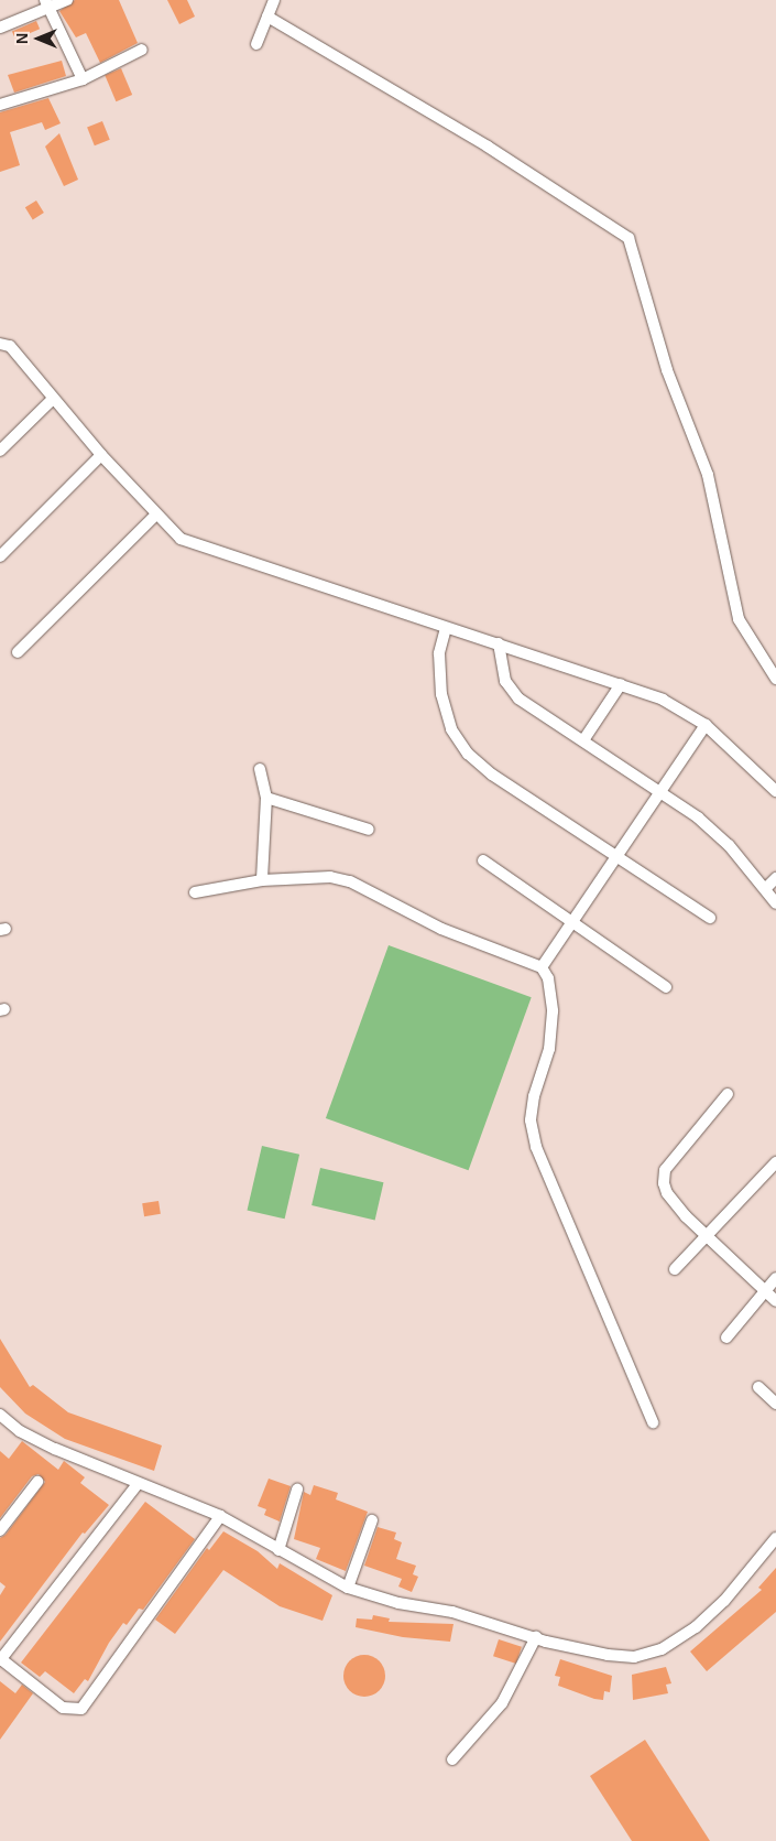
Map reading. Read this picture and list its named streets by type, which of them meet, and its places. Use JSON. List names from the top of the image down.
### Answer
{
  "north": "left"
}
